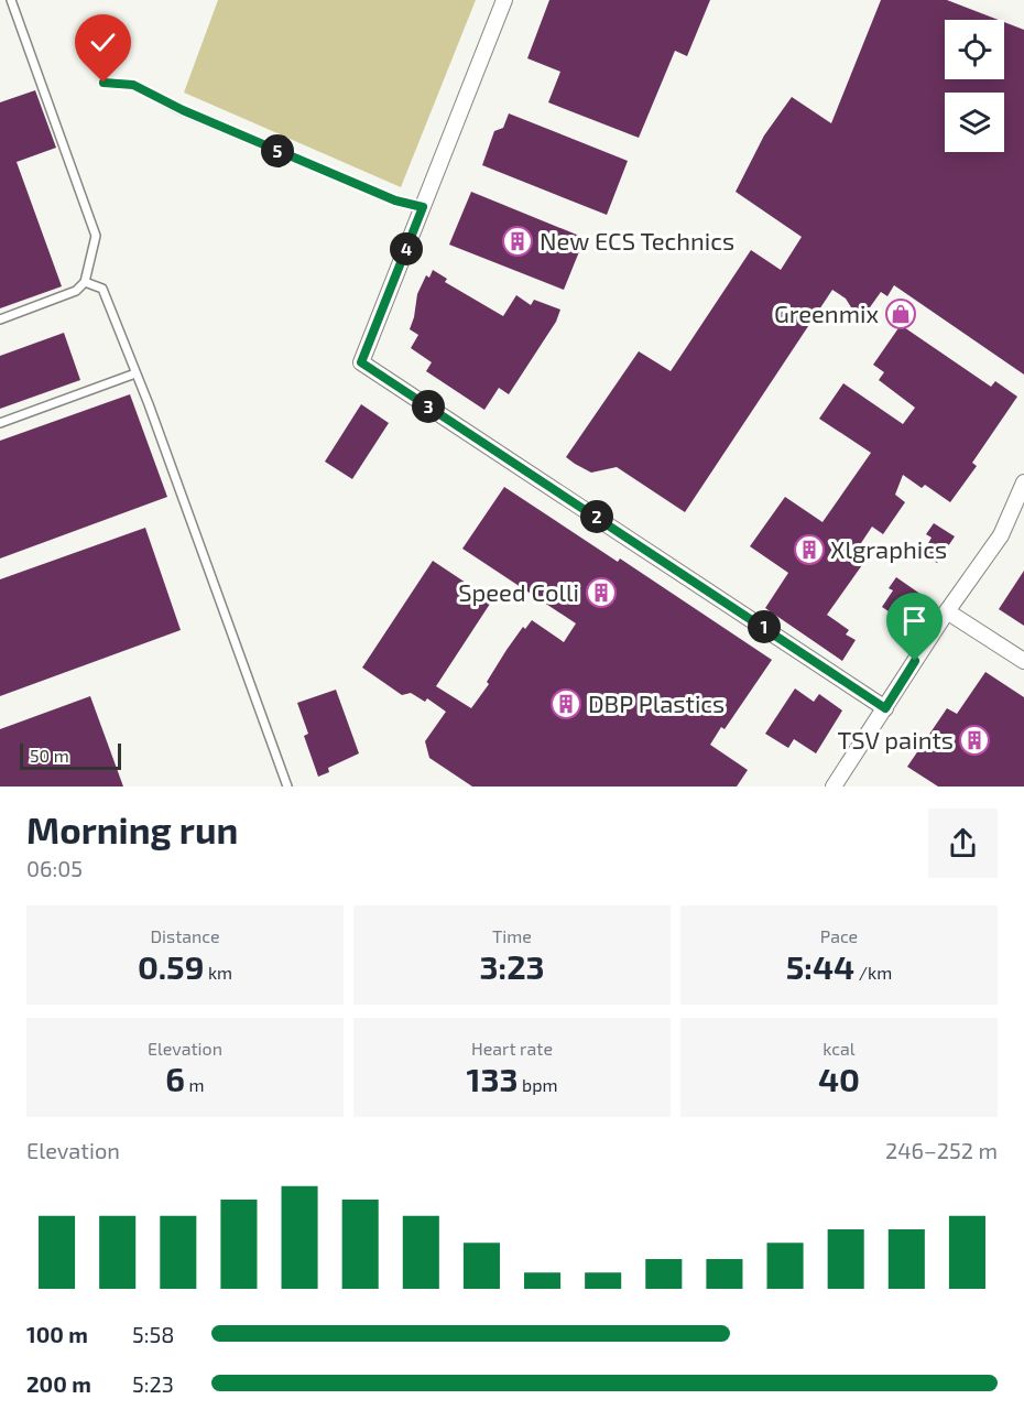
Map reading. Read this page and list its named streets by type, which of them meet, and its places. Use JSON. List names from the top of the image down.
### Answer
{
  "places": {
    "building": [
      "New ECS Technics",
      "Xlgraphics",
      "Speed Colli",
      "DBP Plastics",
      "TSV paints"
    ],
    "shop": ["Greenmix"]
  },
  "scale_bar": "50 m",
  "page": {
    "pins": [
      "5",
      "4",
      "3",
      "2",
      "1"
    ],
    "scale": "50 m",
    "heading": ["Morning run", "06:05"],
    "stats": [
      ["Distance", "0.59 km"],
      ["Time", "3:23"],
      ["Pace", "5:44 /km"],
      ["Elevation", "6 m"],
      ["Heart rate", "133 bpm"],
      ["kcal", "40"]
    ],
    "chart": ["Elevation", "246–252 m"],
    "list": [
      {
        "name": "100 m",
        "note": "5:58"
      },
      {
        "name": "200 m",
        "note": "5:23"
      }
    ]
  }
}
